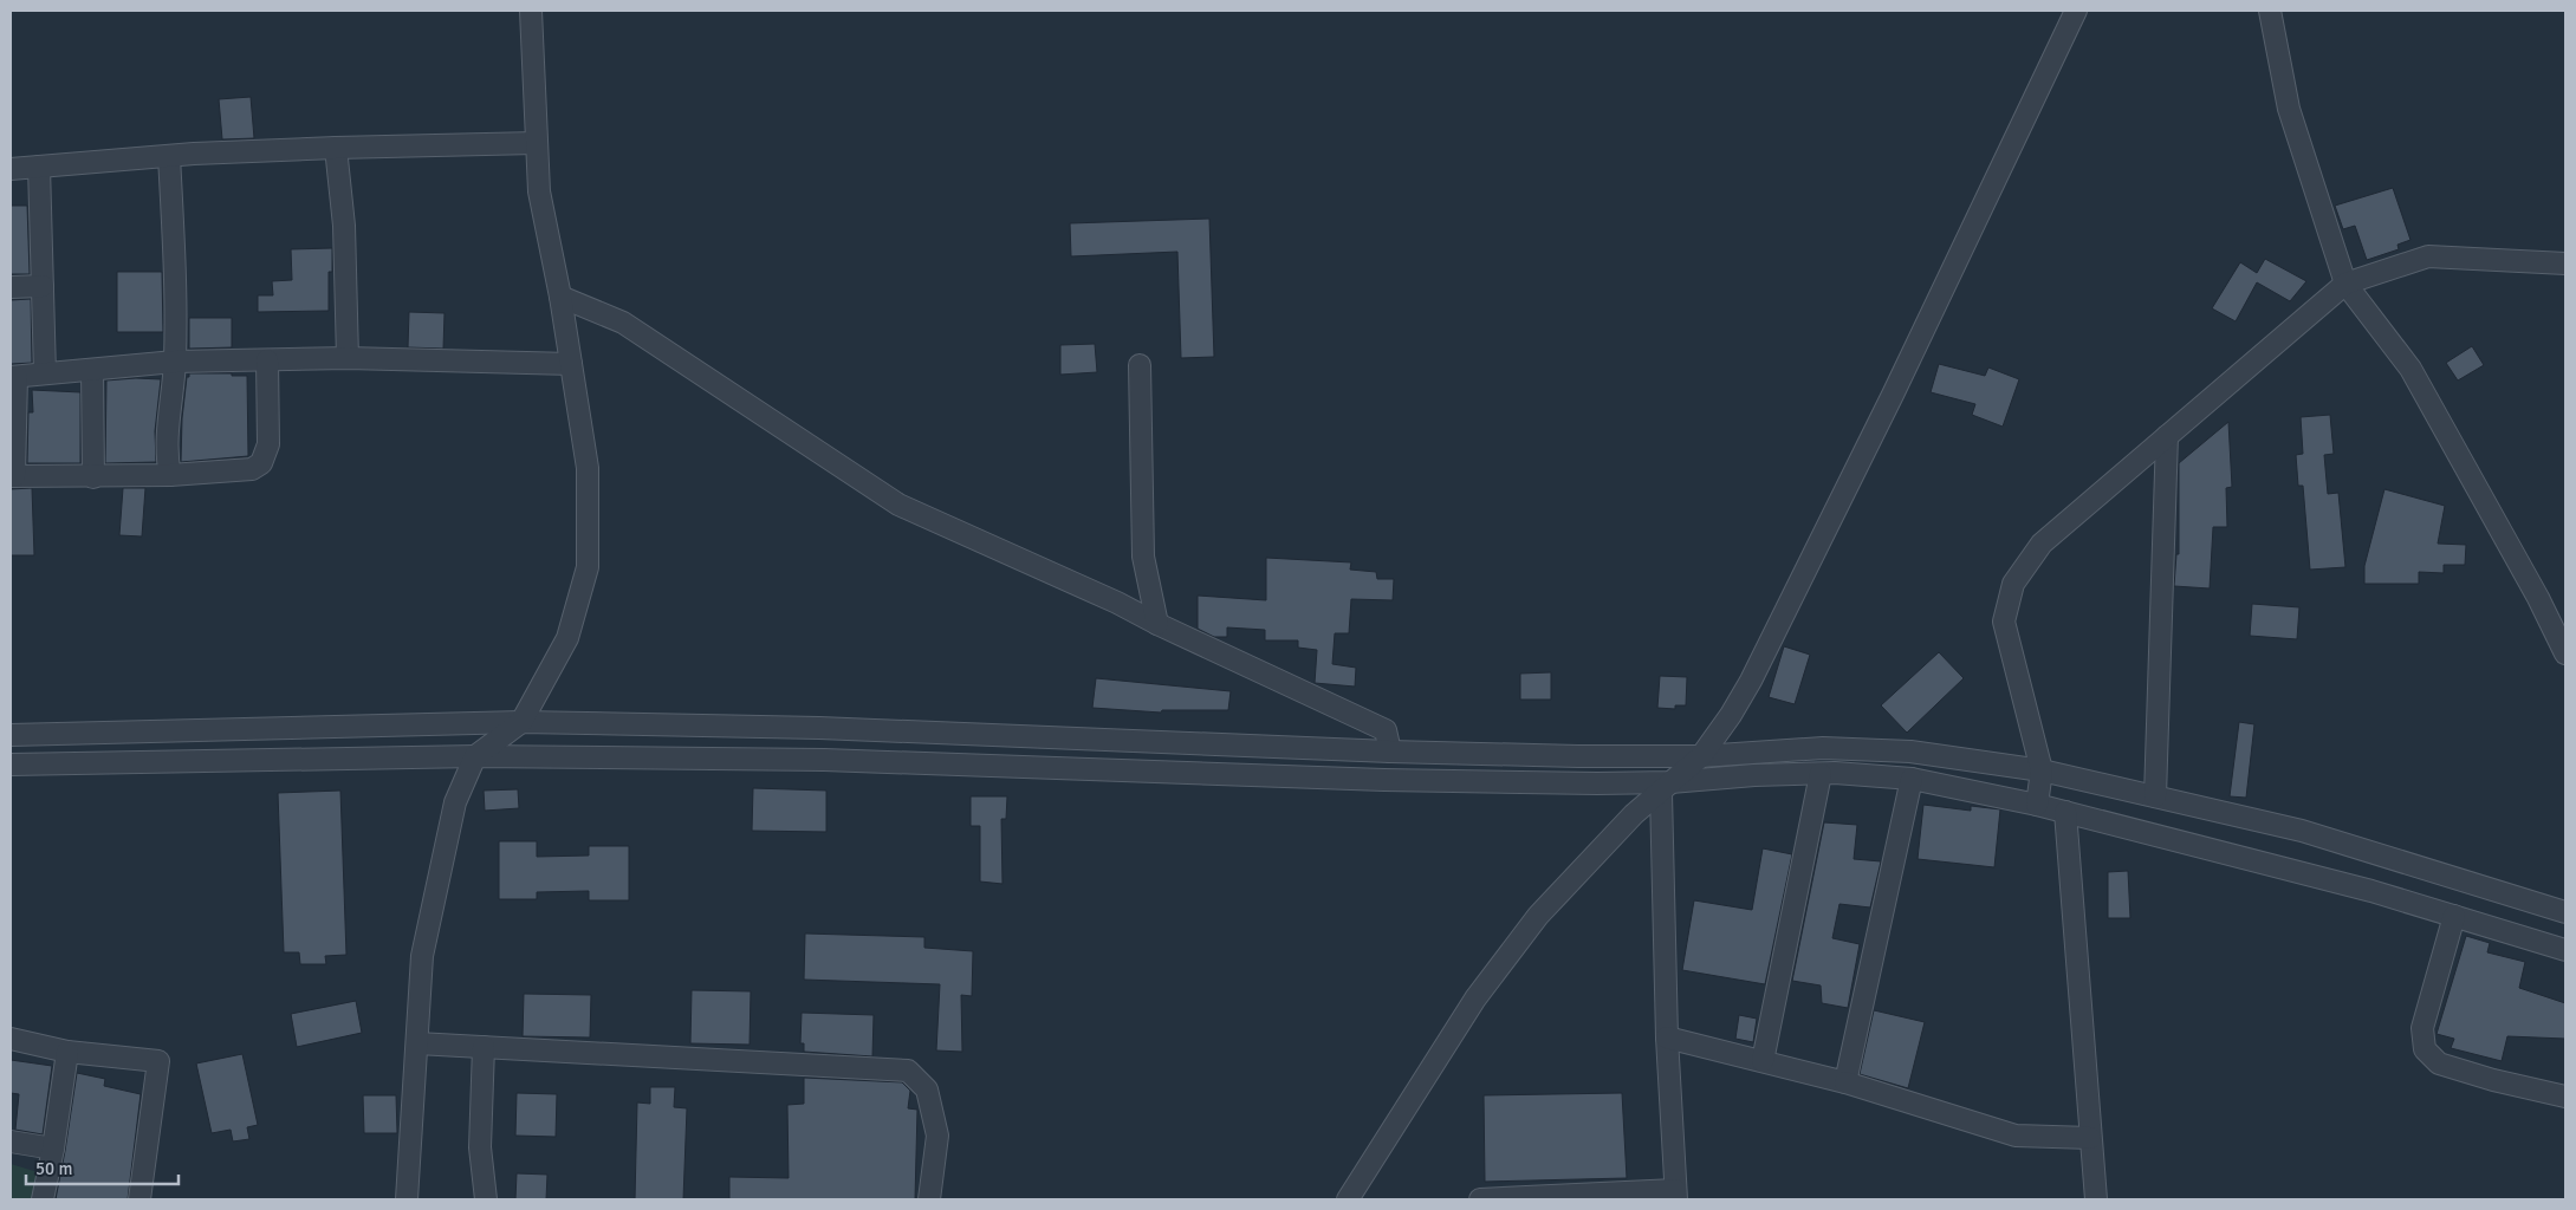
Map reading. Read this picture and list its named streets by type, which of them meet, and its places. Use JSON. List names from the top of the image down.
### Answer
{
  "scale_bar": "50 m"
}
